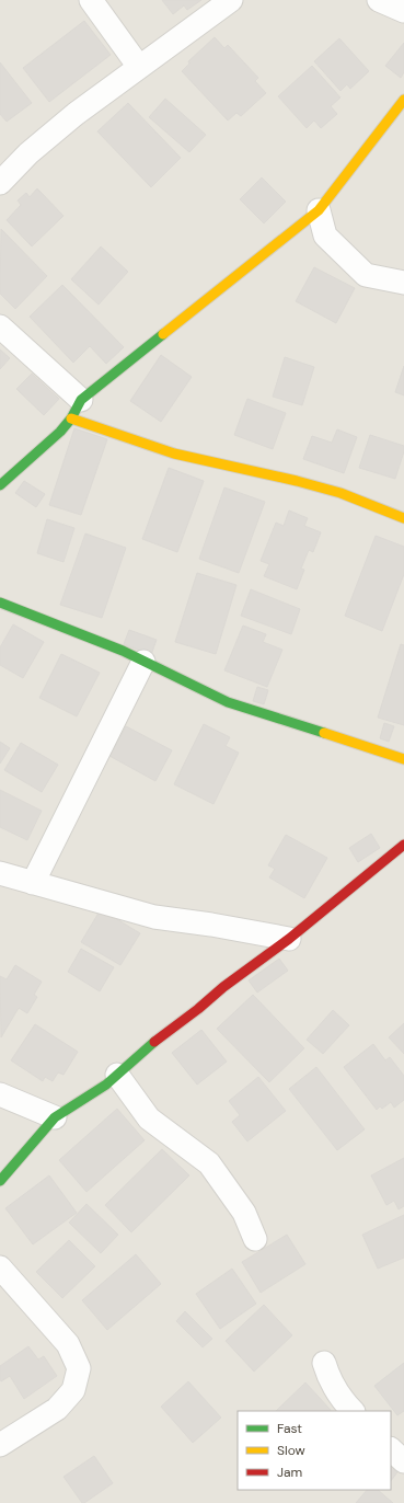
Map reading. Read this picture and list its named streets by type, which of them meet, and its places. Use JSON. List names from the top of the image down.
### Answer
{
  "legend": ["Fast", "Slow", "Jam"]
}
